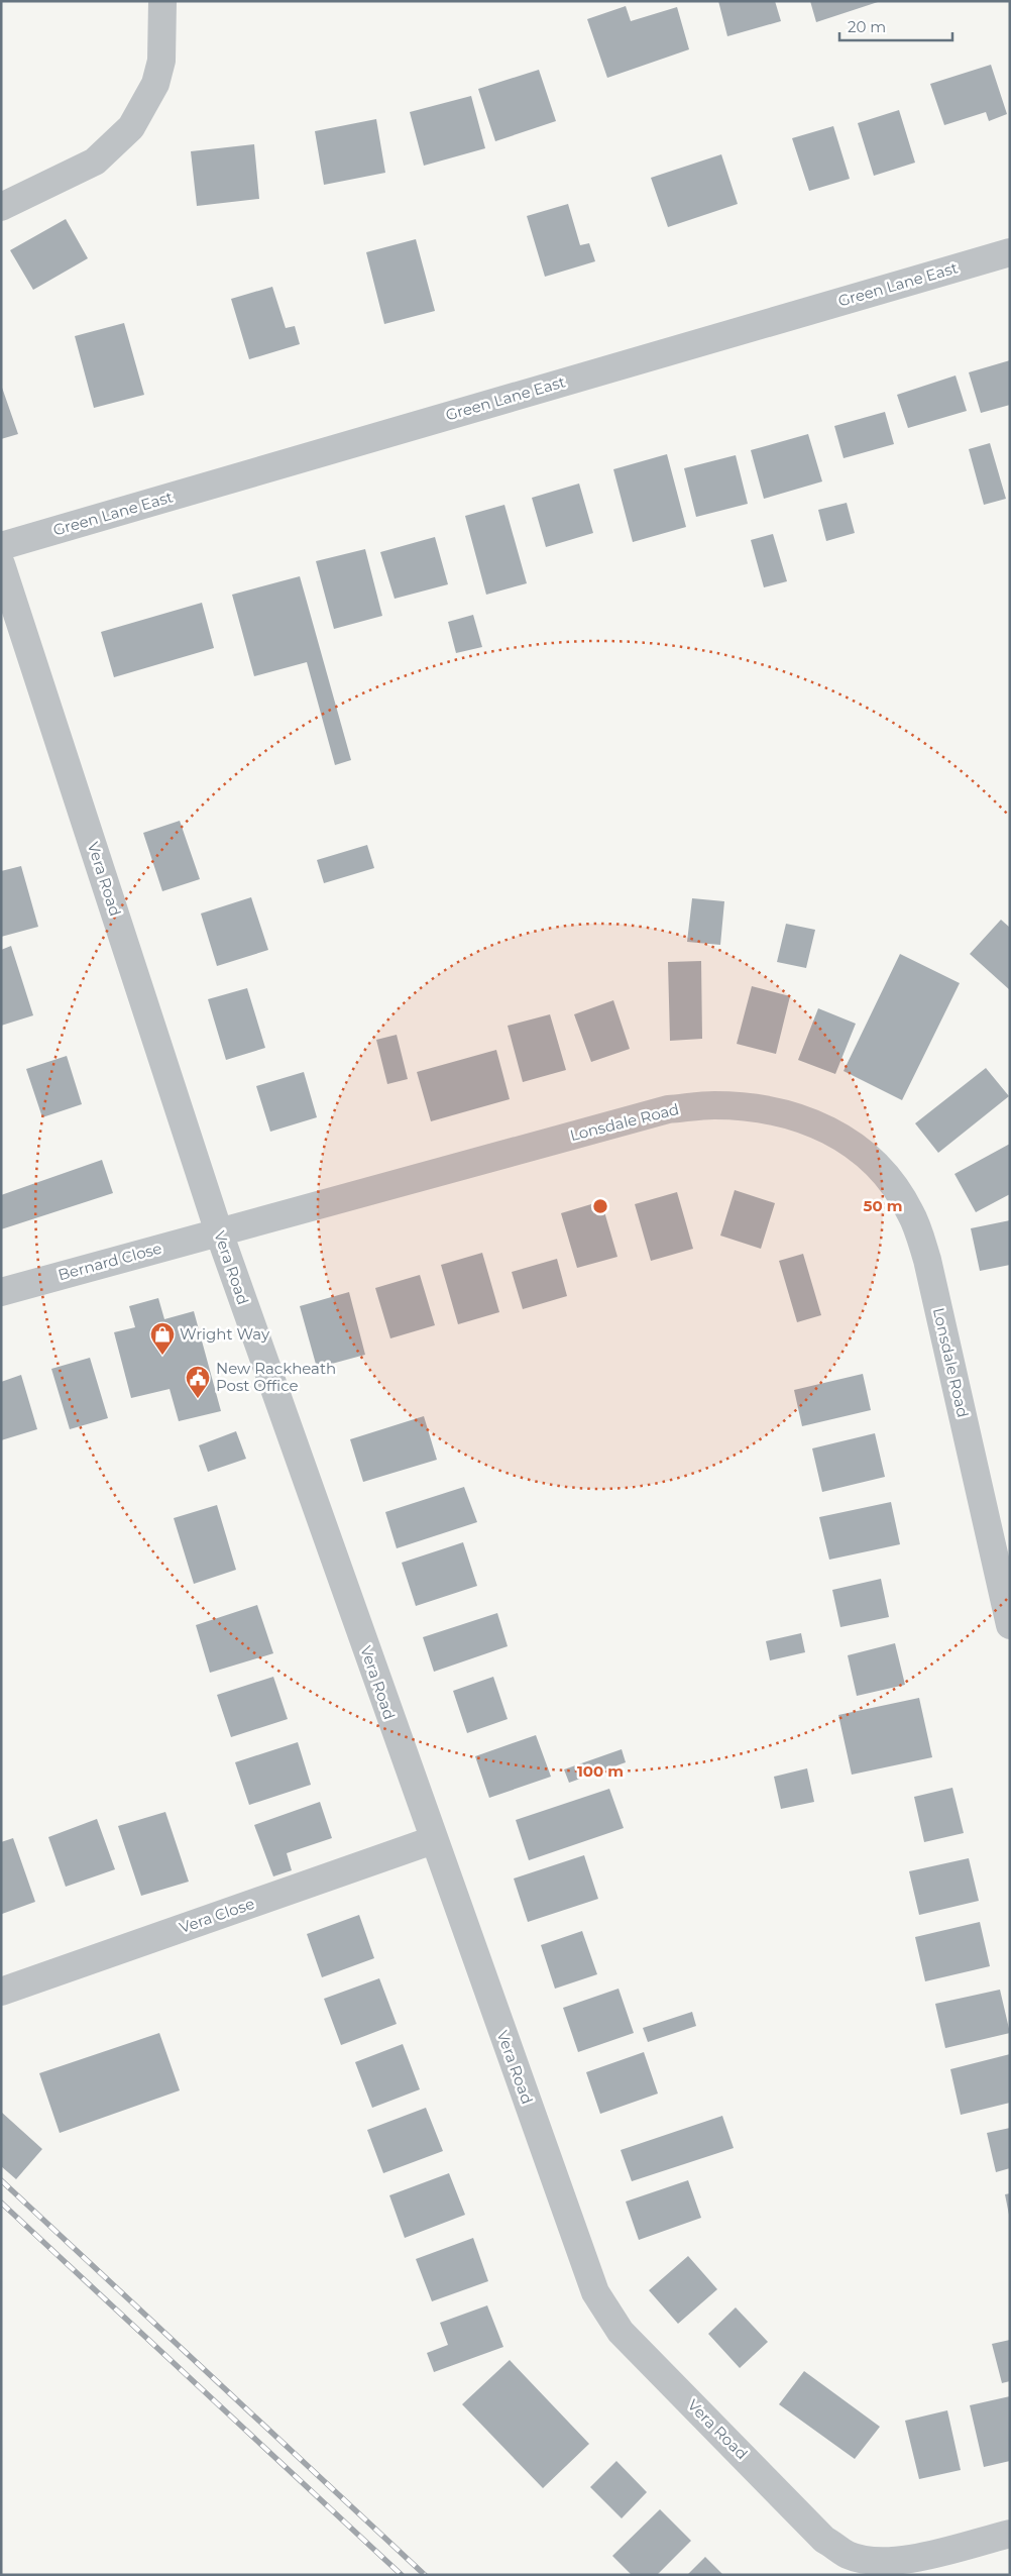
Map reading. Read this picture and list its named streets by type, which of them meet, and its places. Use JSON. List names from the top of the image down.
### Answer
{
  "streets": {
    "street": [
      "Green Lane East",
      "Vera Road",
      "Lonsdale Road",
      "Bernard Close",
      "Vera Close"
    ]
  },
  "crossings": [
    ["Vera Road", "Lonsdale Road"],
    ["Vera Road", "Bernard Close"],
    ["Vera Road", "Vera Close"],
    ["Lonsdale Road", "Bernard Close"]
  ],
  "places": {
    "shop": ["Wright Way"],
    "public building": ["New Rackheath Post Office"]
  },
  "scale_bar": "20 m",
  "rings": ["50 m", "100 m"]
}
